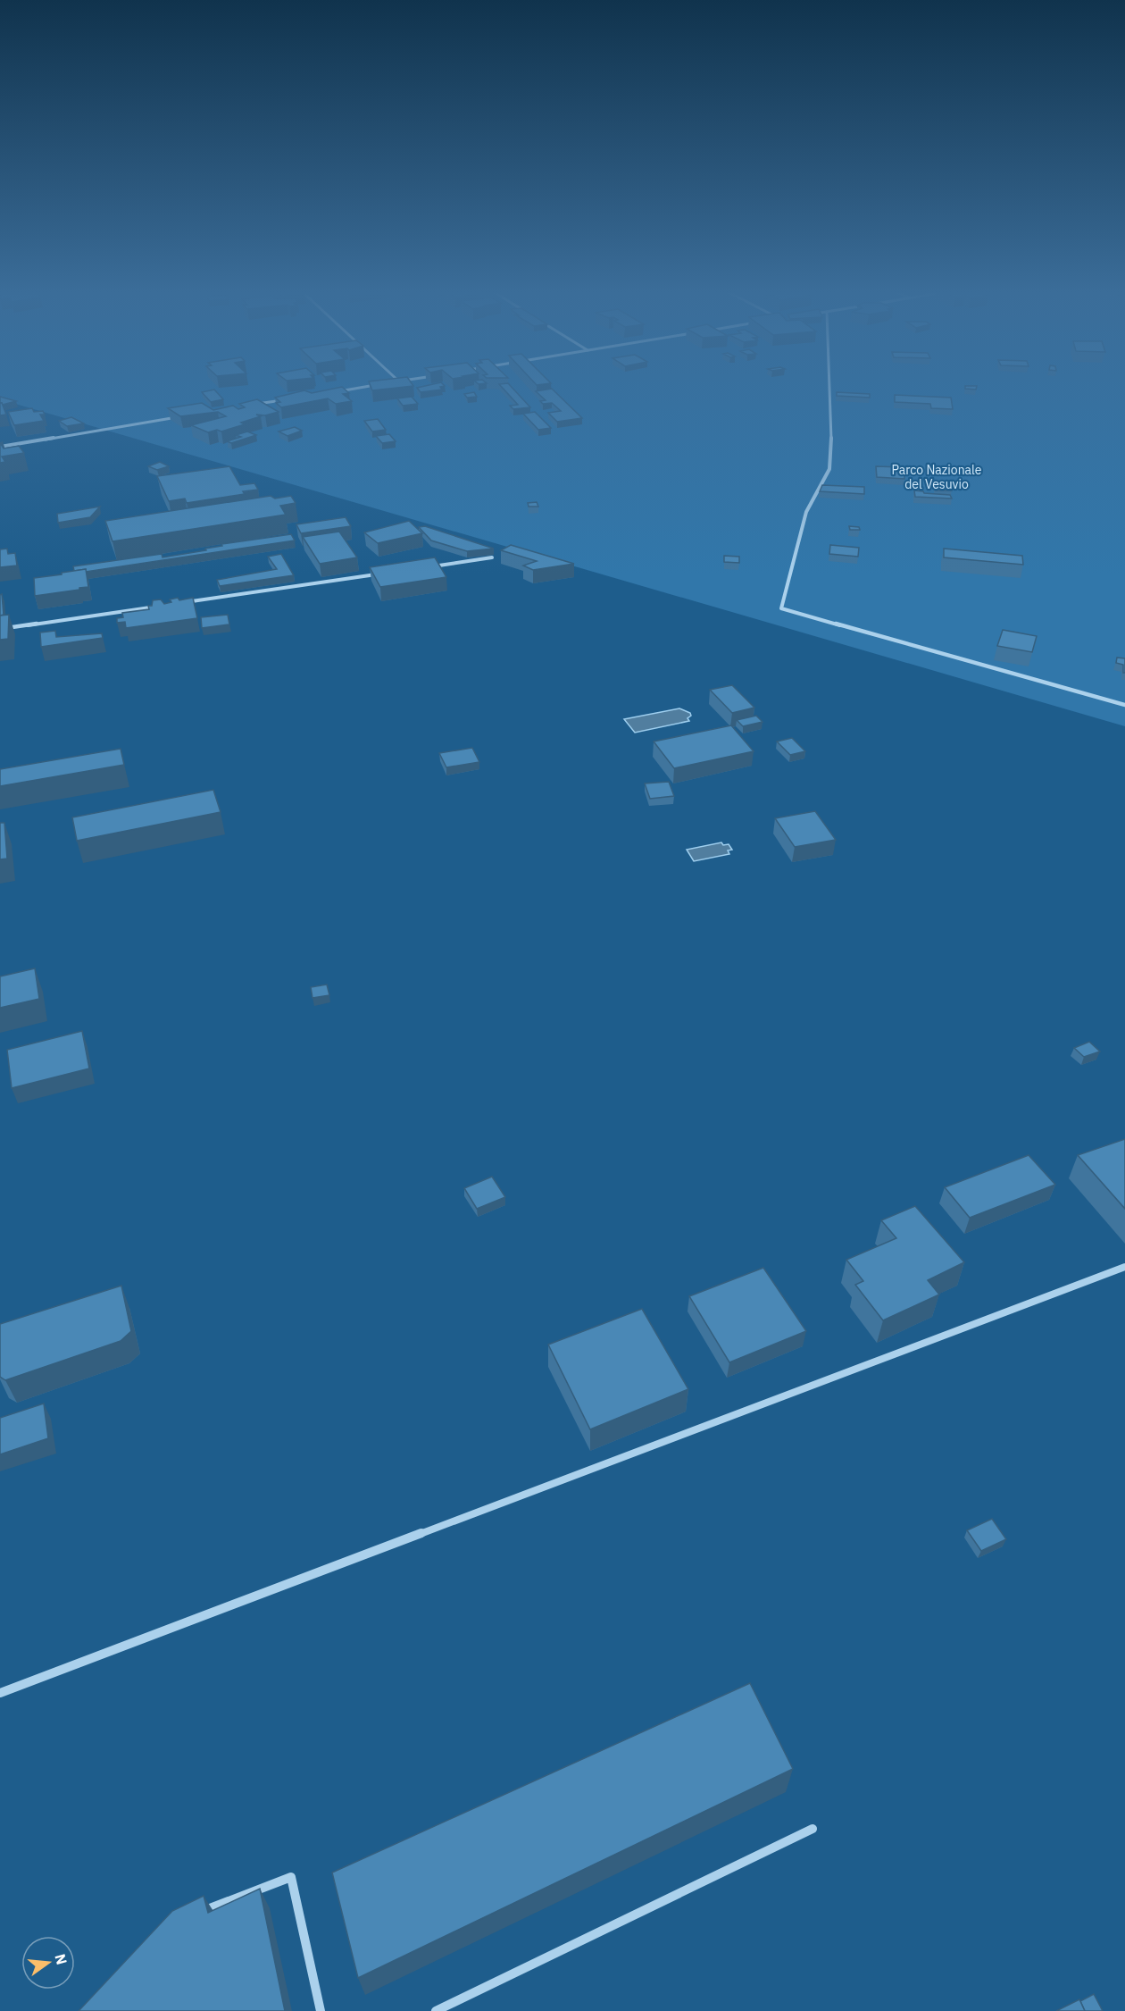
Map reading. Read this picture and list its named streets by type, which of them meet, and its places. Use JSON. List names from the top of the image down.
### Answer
{
  "parks": ["Parco Nazionale del Vesuvio"],
  "north": "right"
}
